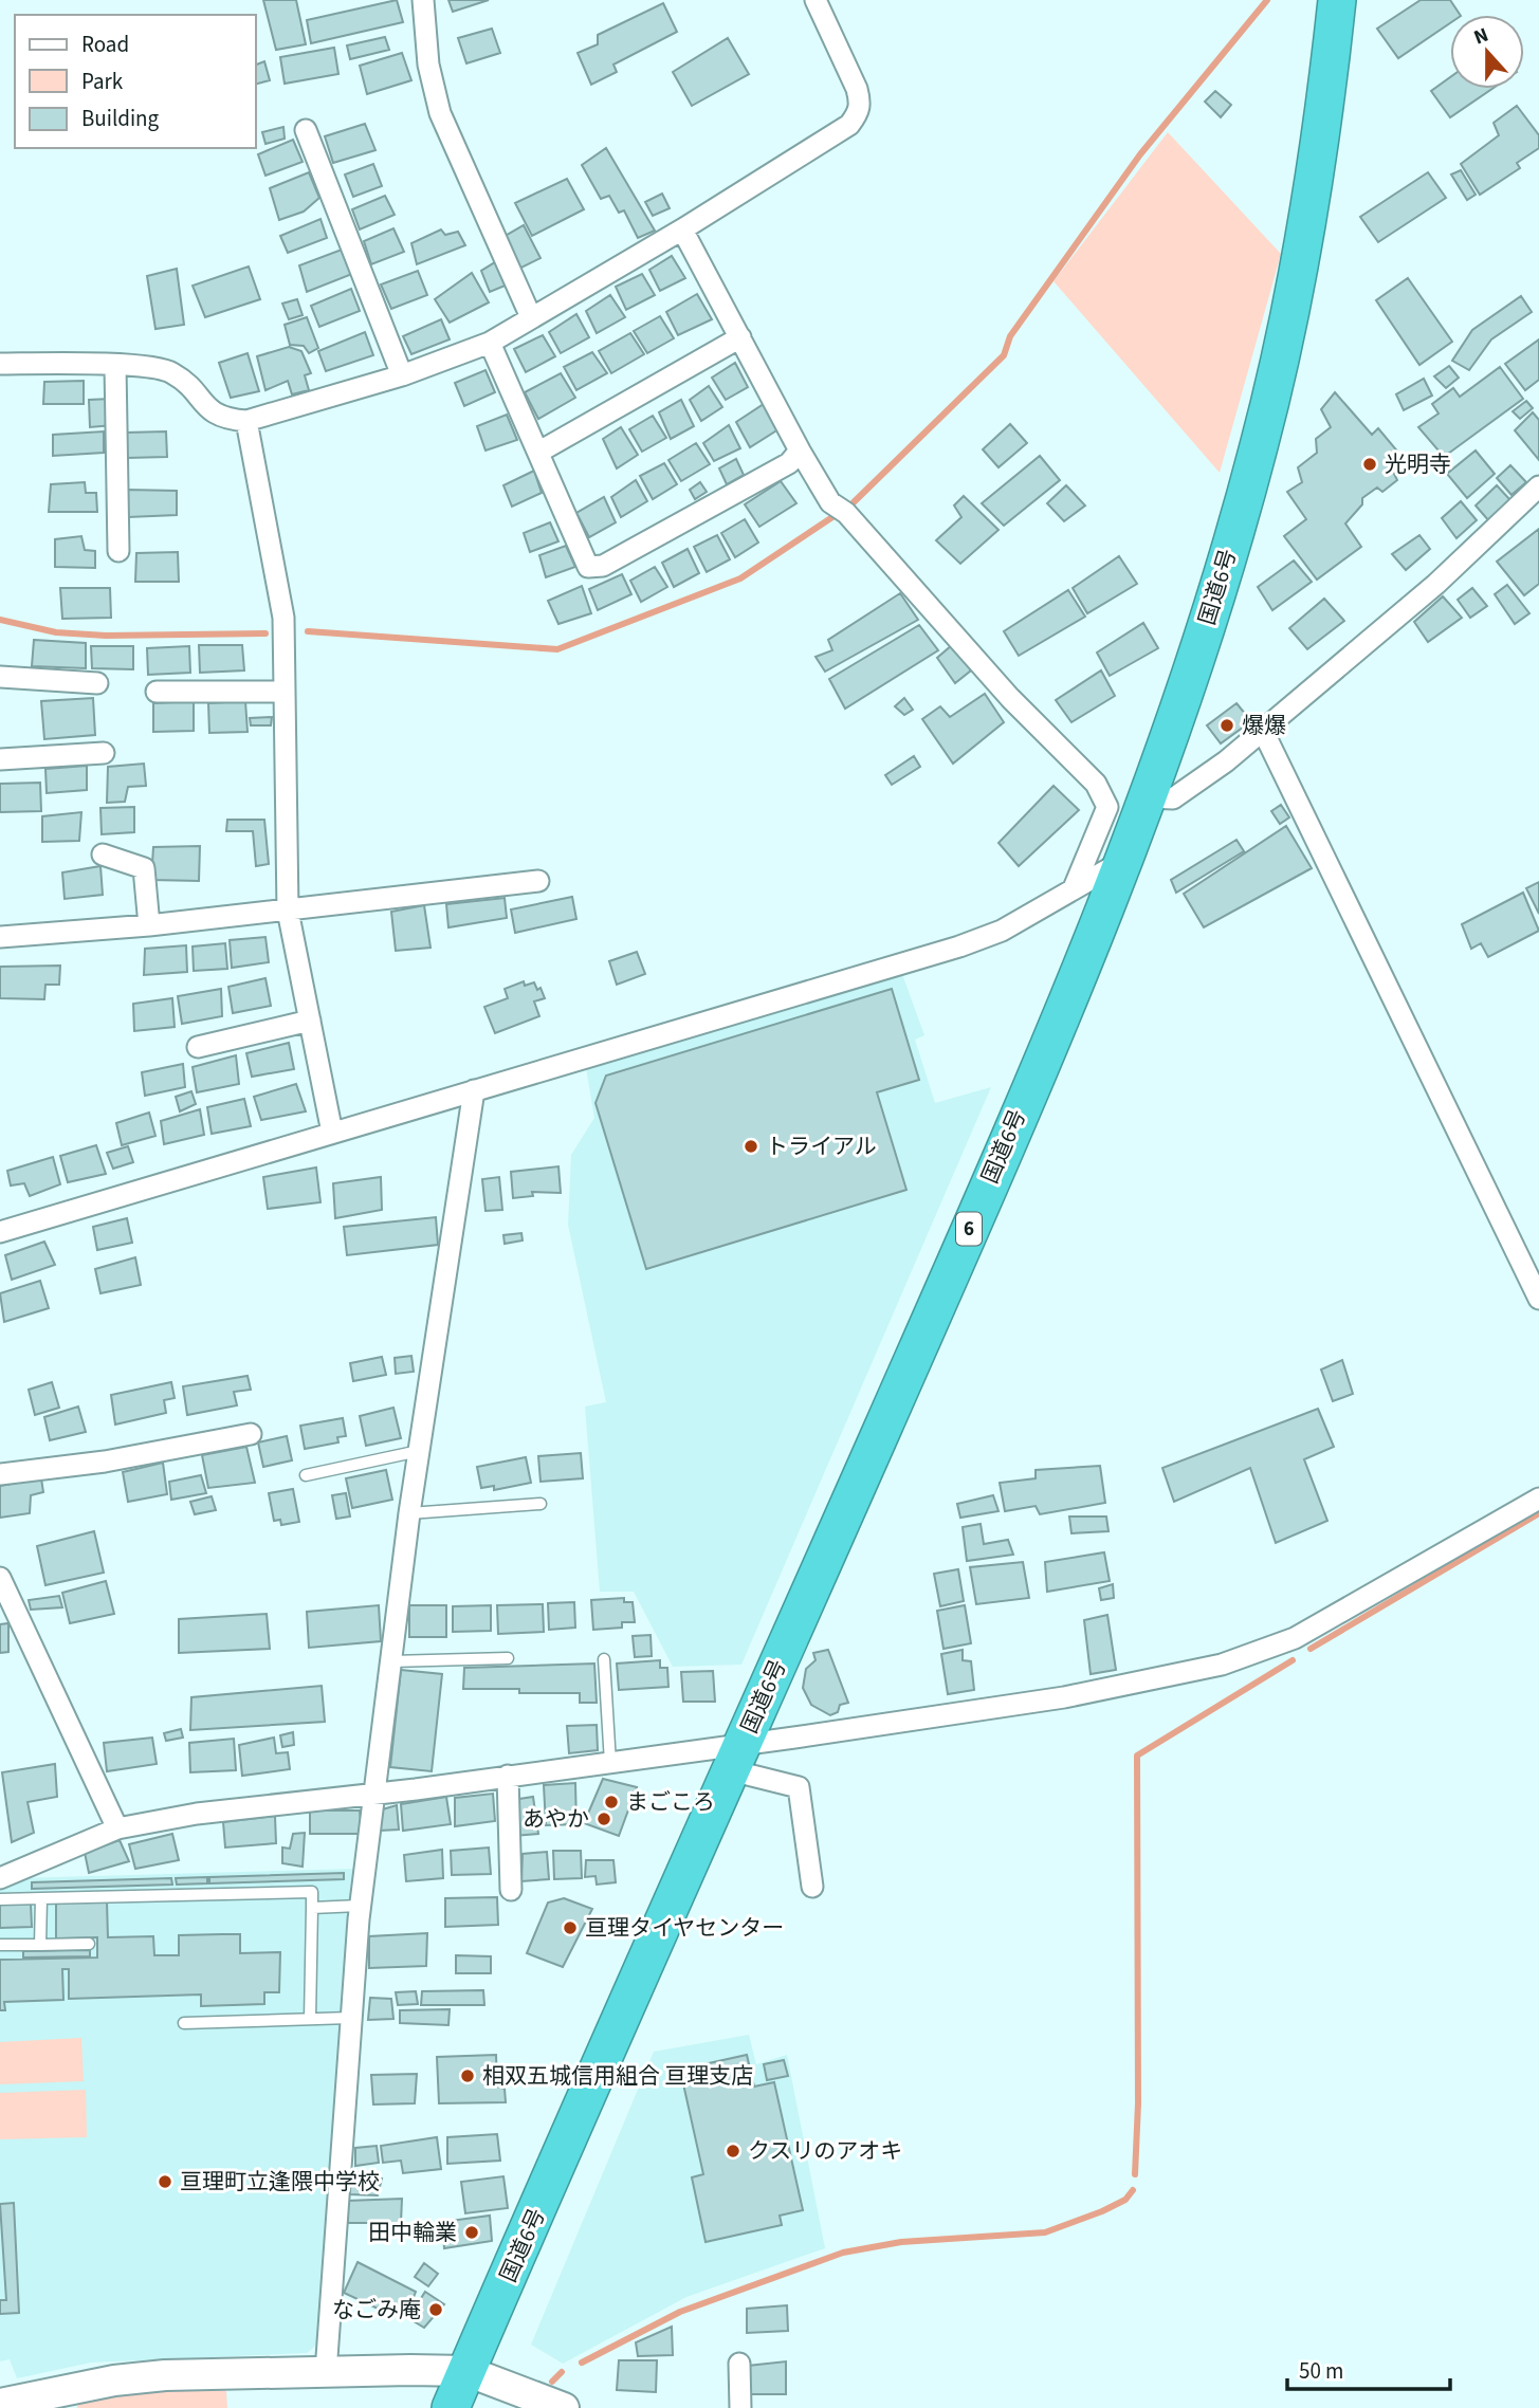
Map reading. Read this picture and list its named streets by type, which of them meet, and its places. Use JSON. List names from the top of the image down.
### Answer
{
  "streets": {
    "highway": ["国道6号", "6"]
  },
  "places": [
    "光明寺",
    "爆爆",
    "トライアル",
    "まごころ",
    "あやか",
    "亘理タイヤセンター",
    "相双五城信用組合 亘理支店",
    "クスリのアオキ",
    "亘理町立逢隈中学校",
    "田中輪業",
    "なごみ庵"
  ],
  "legend": ["Road", "Park", "Building"],
  "scale_bar": "50 m",
  "north": "top"
}
